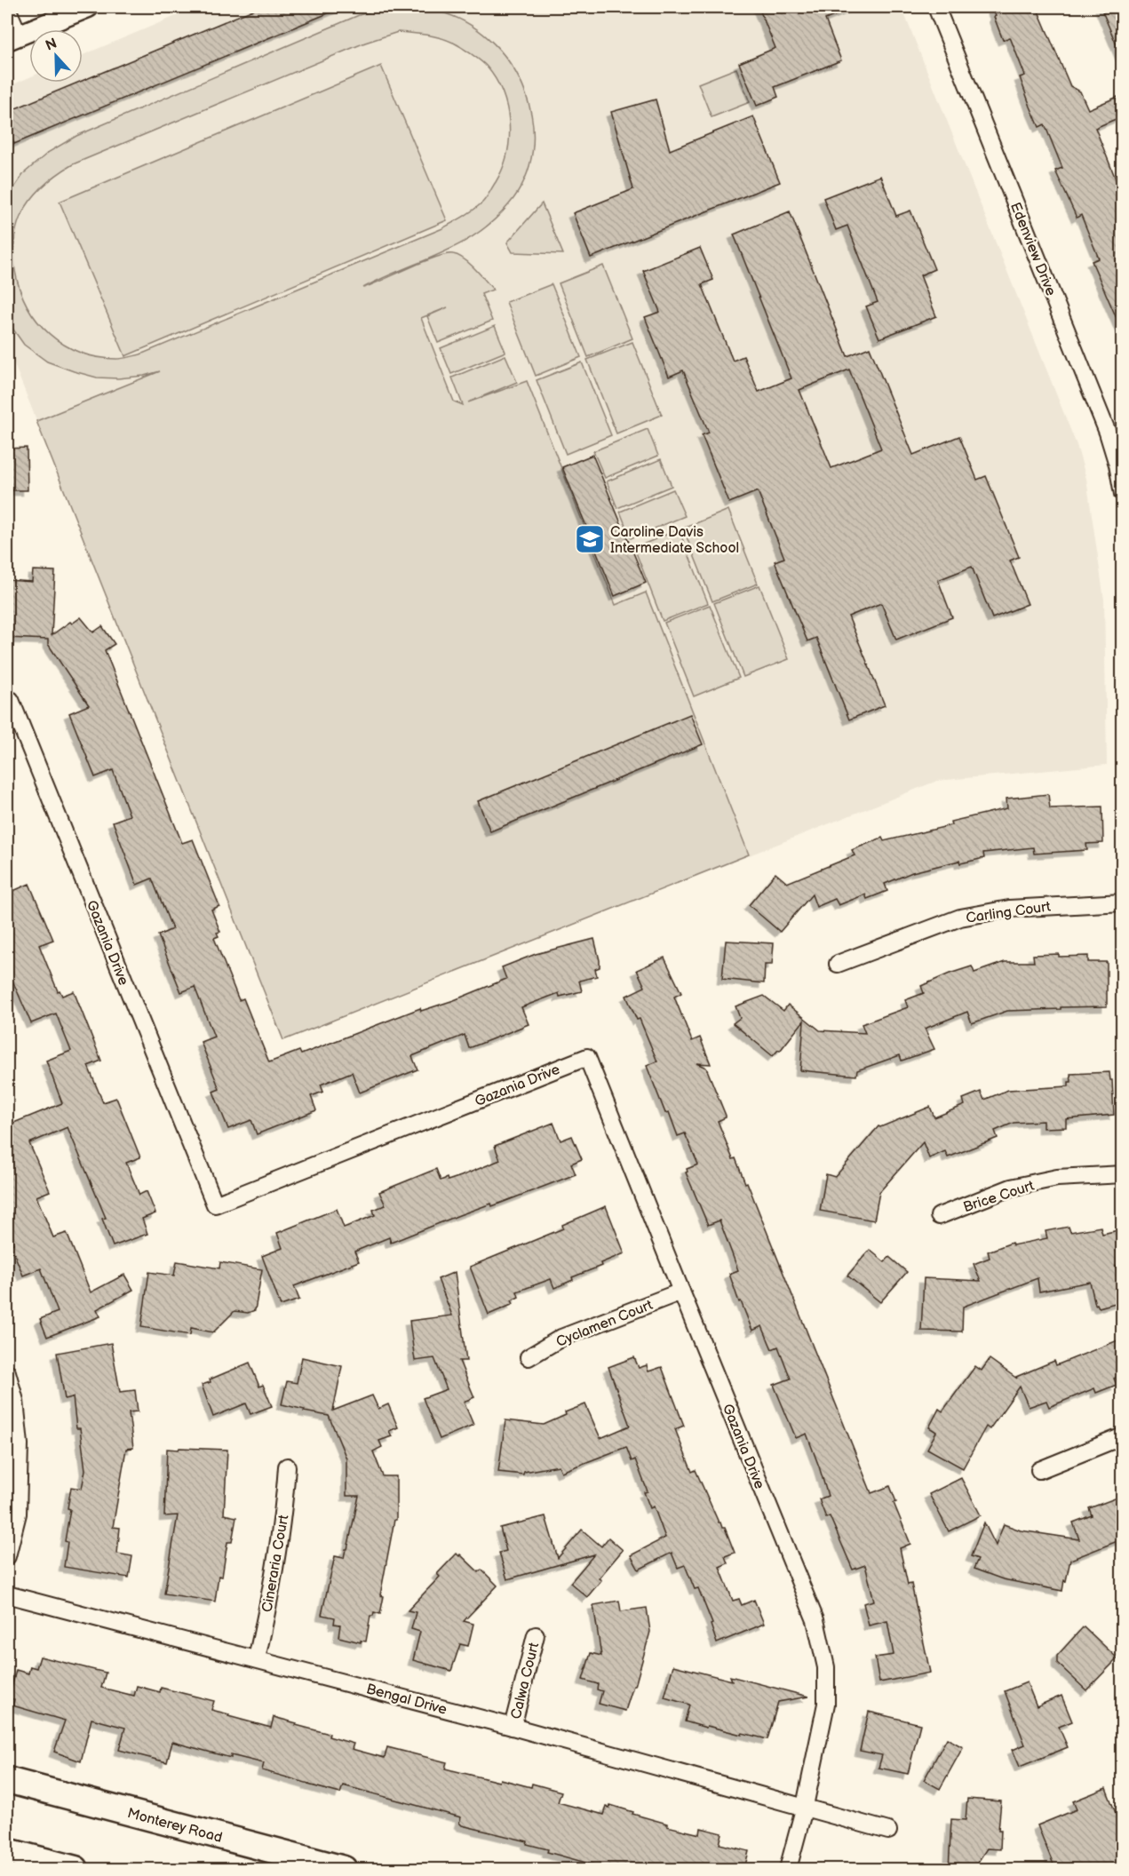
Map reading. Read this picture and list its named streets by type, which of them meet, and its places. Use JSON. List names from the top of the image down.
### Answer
{
  "streets": {
    "main road": ["Monterey Road"],
    "street": [
      "Edenview Drive",
      "Carling Court",
      "Gazania Drive",
      "Brice Court",
      "Cyclamen Court",
      "Cineraria Court",
      "Calwa Court",
      "Bengal Drive"
    ]
  },
  "crossings": [
    ["Gazania Drive", "Cyclamen Court"],
    ["Gazania Drive", "Bengal Drive"],
    ["Cineraria Court", "Bengal Drive"],
    ["Calwa Court", "Bengal Drive"]
  ],
  "places": {
    "school or university": ["Caroline Davis Intermediate School"]
  },
  "north": "top"
}
